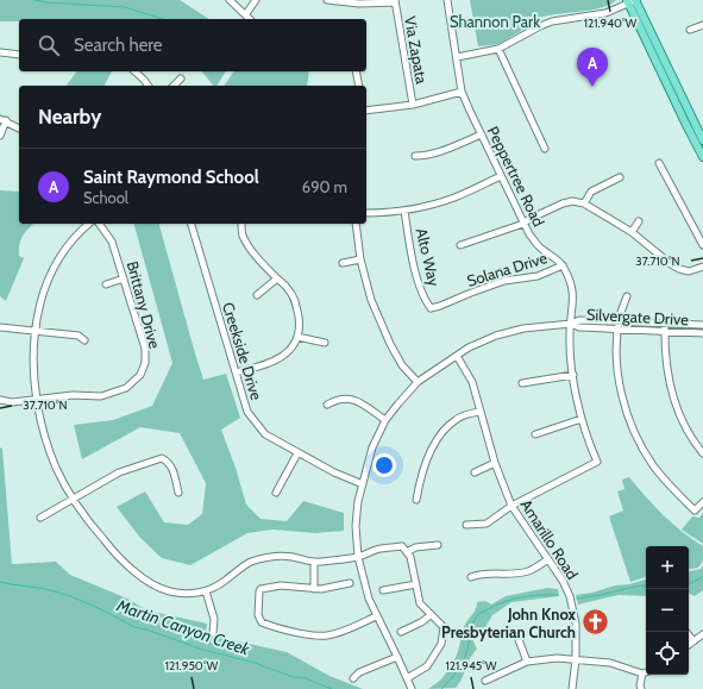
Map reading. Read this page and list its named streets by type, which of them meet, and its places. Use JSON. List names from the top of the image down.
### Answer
{
  "streets": {
    "street": [
      "Via Zapata",
      "Peppertree Road",
      "Alto Way",
      "Solana Drive",
      "Brittany Drive",
      "Silvergate Drive",
      "Creekside Drive",
      "Amarillo Road"
    ]
  },
  "crossings": [
    ["Peppertree Road", "Solana Drive"],
    ["Peppertree Road", "Silvergate Drive"],
    ["Peppertree Road", "Amarillo Road"],
    ["Alto Way", "Solana Drive"],
    ["Silvergate Drive", "Creekside Drive"],
    ["Silvergate Drive", "Amarillo Road"]
  ],
  "water": ["Martin Canyon Creek"],
  "parks": ["Shannon Park"],
  "places": {
    "church": ["John Knox Presbyterian Church"]
  },
  "page": {
    "search": "Search here",
    "pins": "A",
    "heading": "Nearby",
    "list": [
      {
        "mark": "A",
        "name": "Saint Raymond School",
        "note": "School",
        "value": "690 m"
      }
    ],
    "map_buttons": ["+", "−"]
  },
  "coordinates": [
    "121.940°W",
    "37.710°N",
    "121.950°W",
    "121.945°W"
  ]
}
